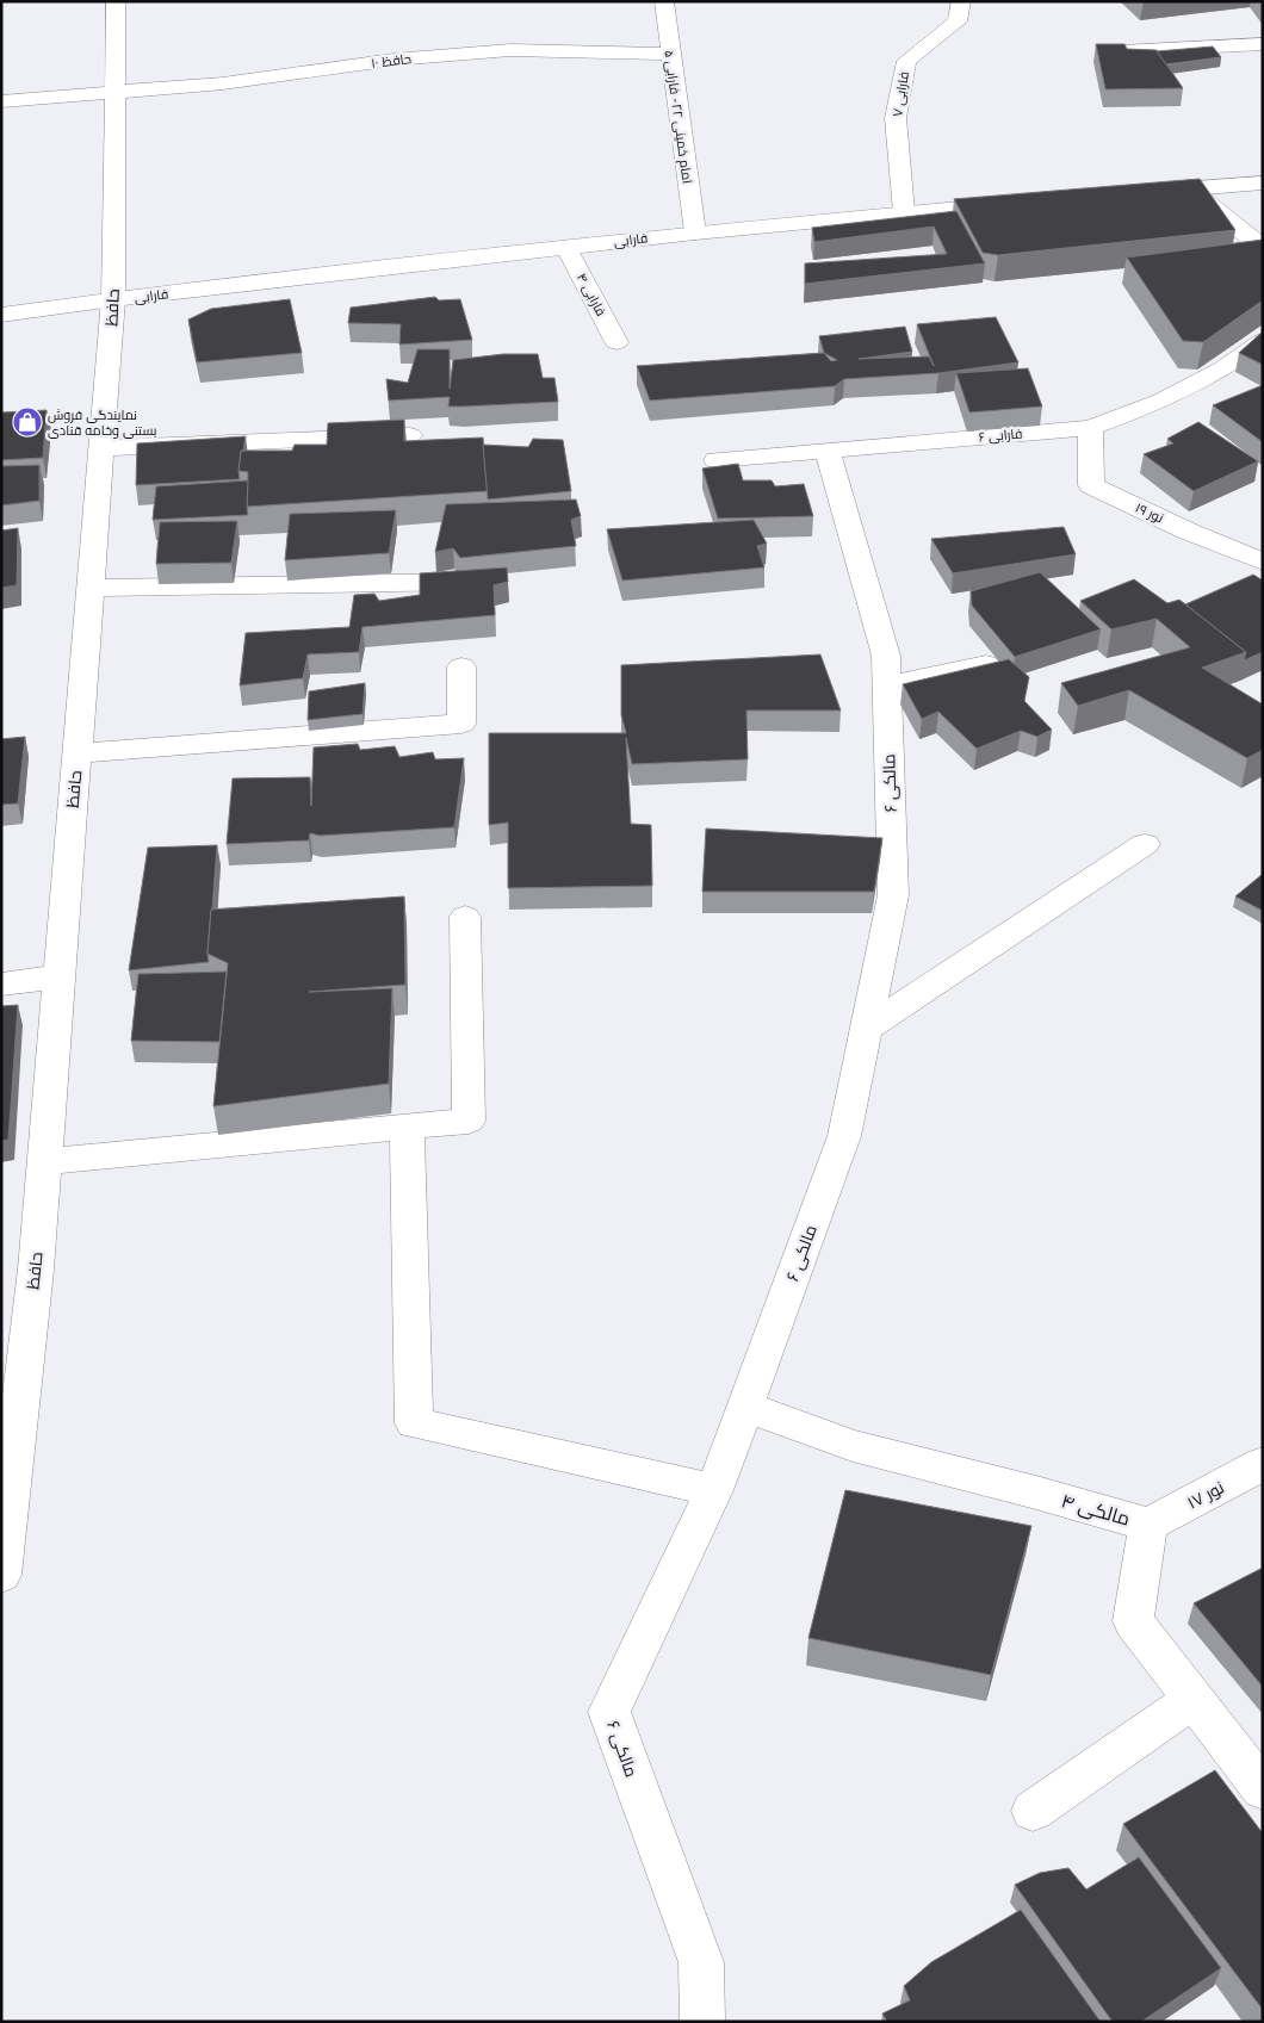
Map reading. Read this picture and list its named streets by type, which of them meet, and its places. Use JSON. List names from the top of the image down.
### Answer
{
  "streets": {
    "street": [
      "حافظ ۱۰",
      "فارابی ۷",
      "امام خمینی ۲۲ - فارابی ۵",
      "فارابی",
      "فارابی ۴",
      "حافظ",
      "فارابی ۶",
      "نور ۱۹",
      "مالکی ۶",
      "نور ۱۷",
      "مالکی ۴"
    ]
  },
  "crossings": [
    ["حافظ ۱۰", "امام خمینی ۲۲ - فارابی ۵"],
    ["حافظ ۱۰", "حافظ"],
    ["فارابی ۷", "فارابی"],
    ["امام خمینی ۲۲ - فارابی ۵", "فارابی"],
    ["فارابی", "فارابی ۴"],
    ["فارابی", "حافظ"],
    ["فارابی ۶", "نور ۱۹"],
    ["فارابی ۶", "مالکی ۶"],
    ["مالکی ۶", "مالکی ۴"],
    ["نور ۱۷", "مالکی ۴"]
  ],
  "places": {
    "shop": ["نمایندگی فروش بستنی وخامه قنادی"]
  }
}
